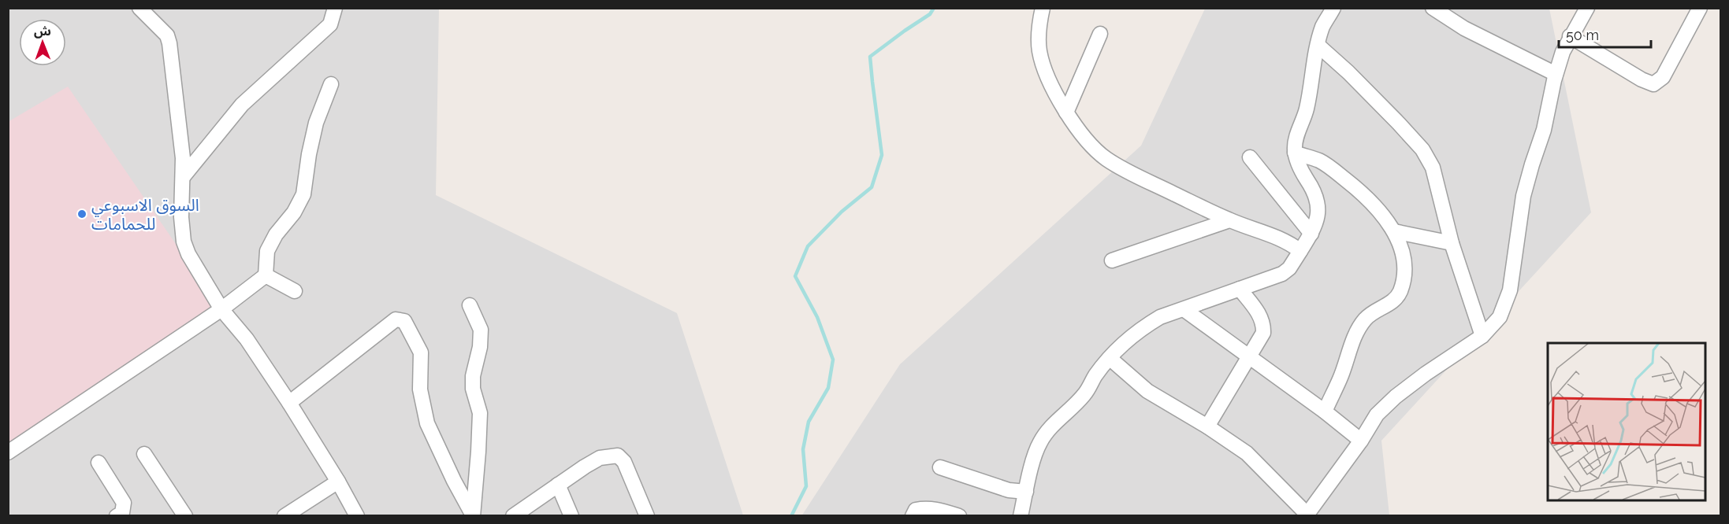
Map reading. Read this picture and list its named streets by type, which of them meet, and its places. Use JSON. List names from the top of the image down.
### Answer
{
  "places": ["السوق الاسبوعي للحمامات"],
  "scale_bar": "50 m",
  "north": "top"
}
